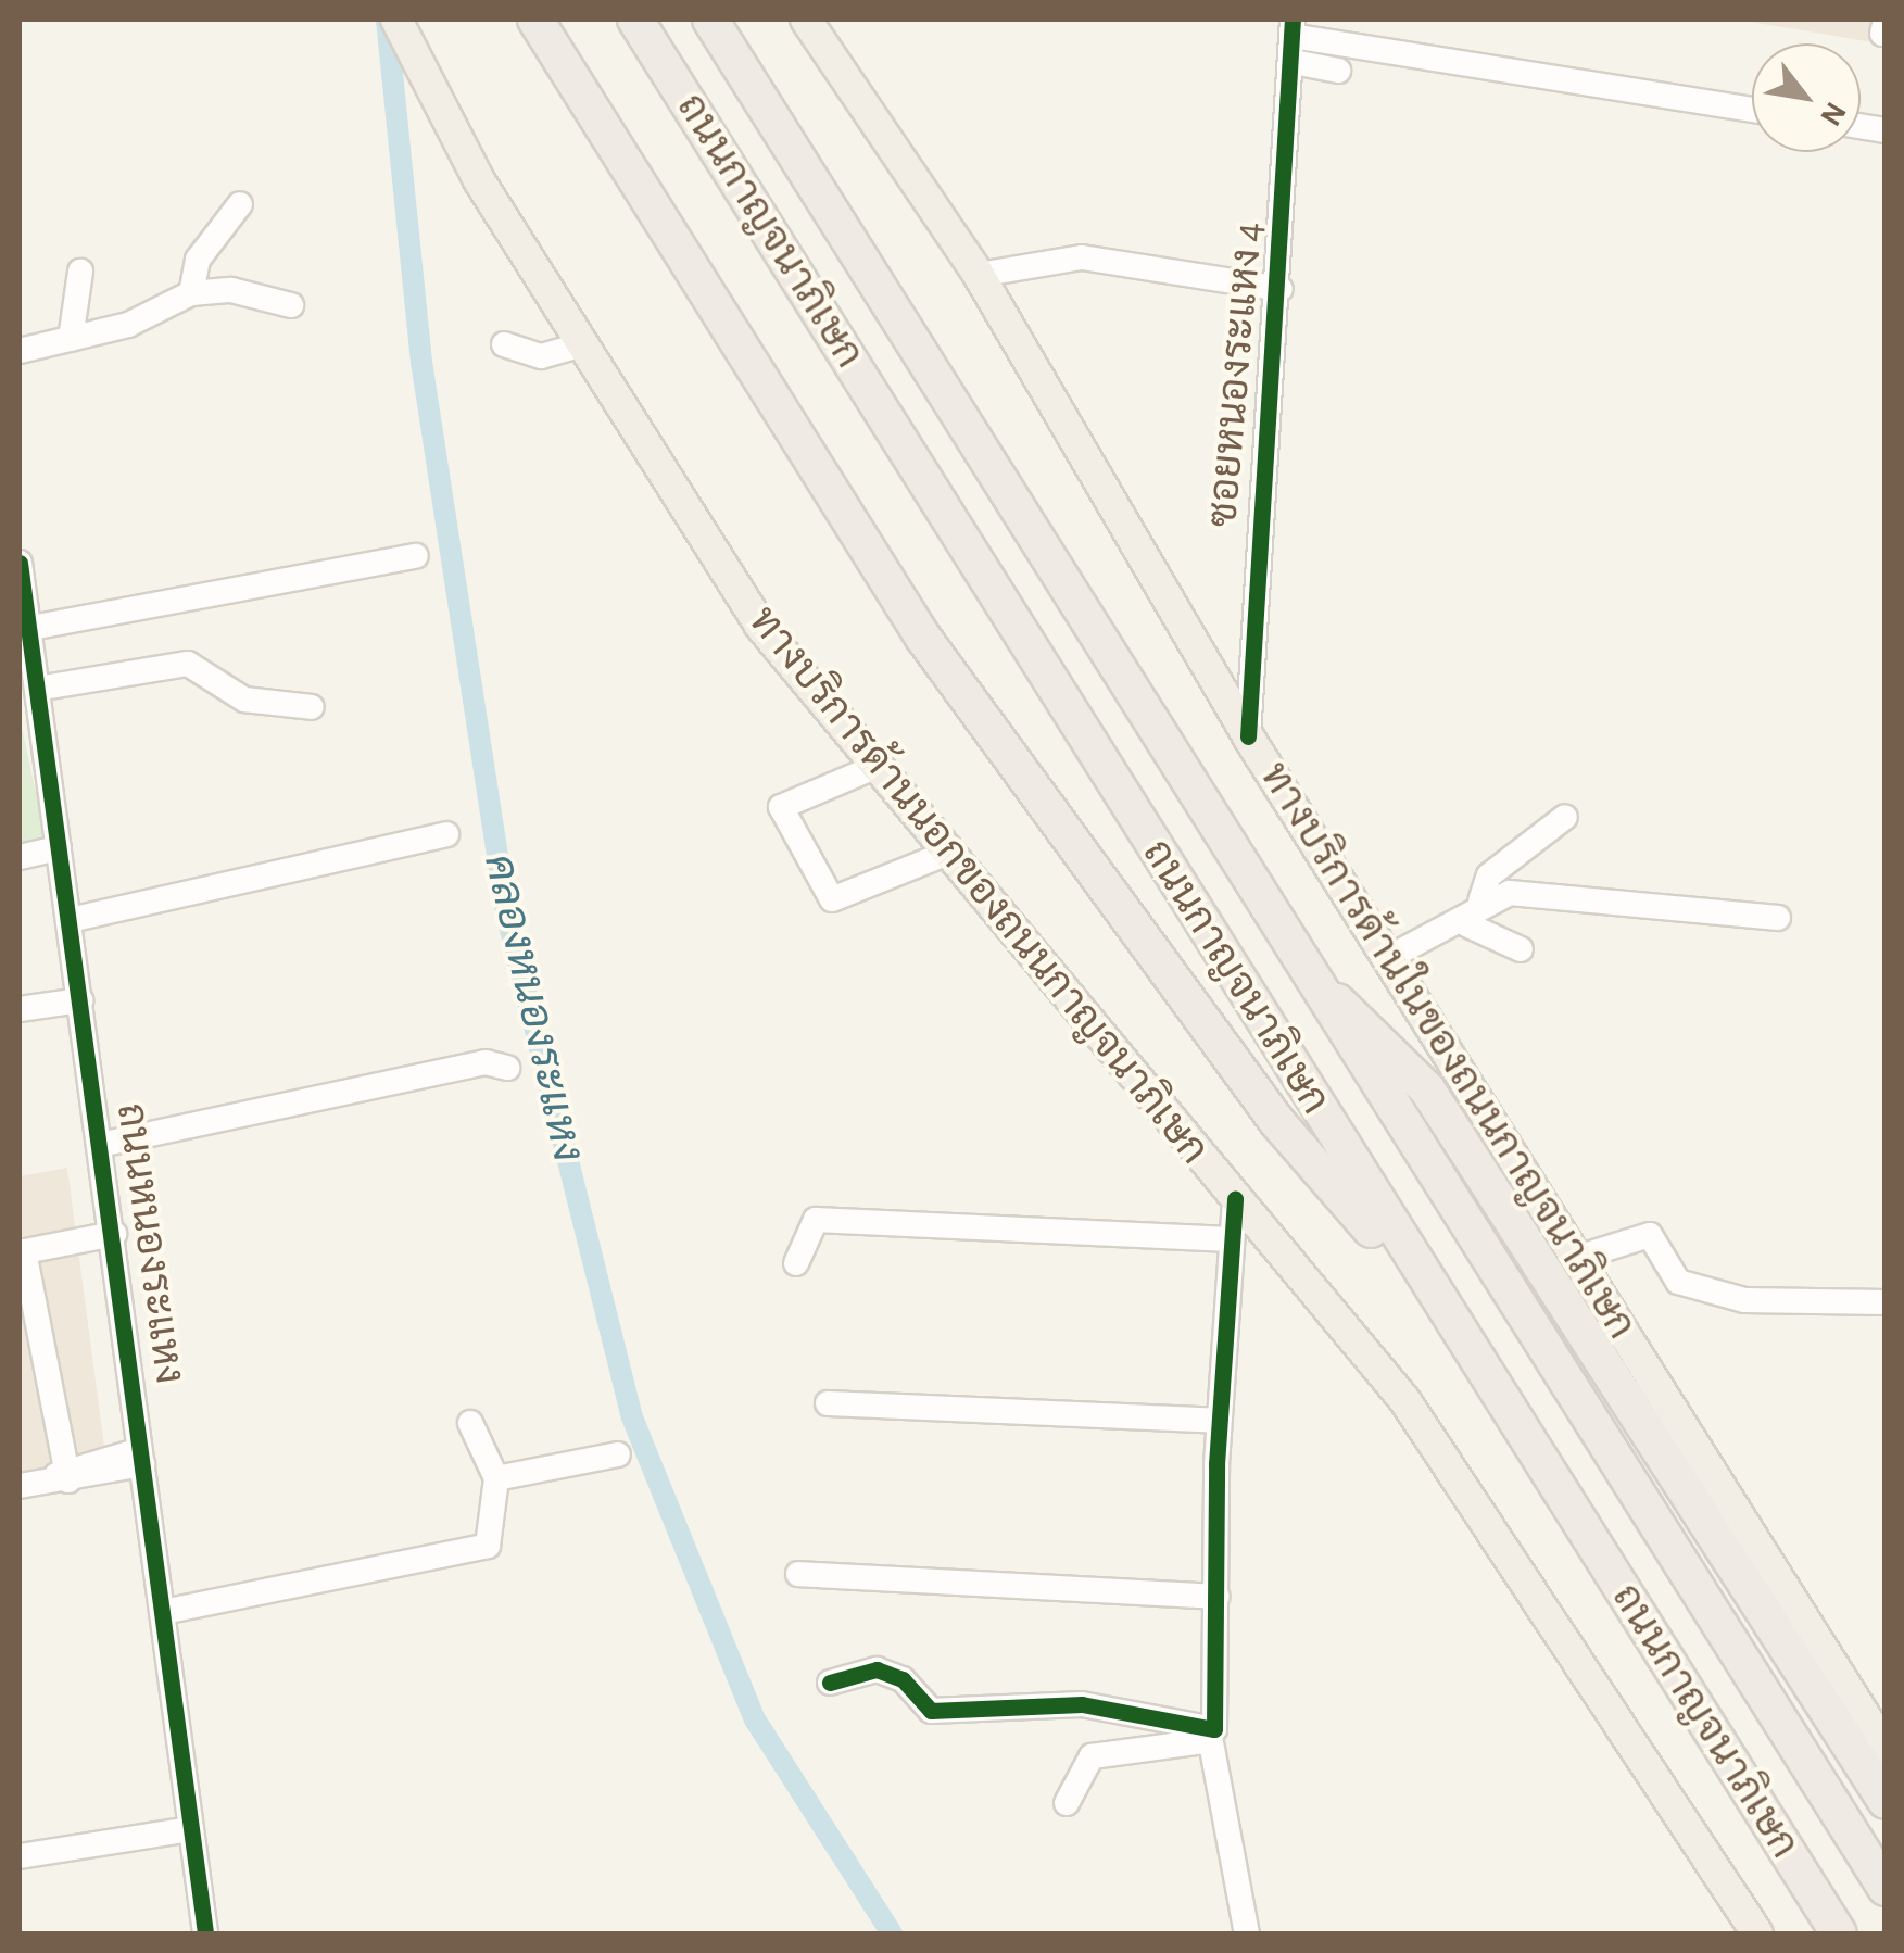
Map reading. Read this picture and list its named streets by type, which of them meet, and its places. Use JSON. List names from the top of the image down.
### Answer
{
  "streets": {
    "highway": ["ถนนกาญจนาภิเษก"],
    "main road": ["ทางบริการด้านนอกของถนนกาญจนาภิเษก", "ทางบริการด้านในของถนนกาญจนาภิเษก"],
    "street": ["ซอยหนองระแหง 4", "ถนนหนองระแหง"]
  },
  "crossings": [
    ["ซอยหนองระแหง 4", "ทางบริการด้านในของถนนกาญจนาภิเษก"]
  ],
  "water": ["คลองหนองระแหง"],
  "north": "bottom right"
}
